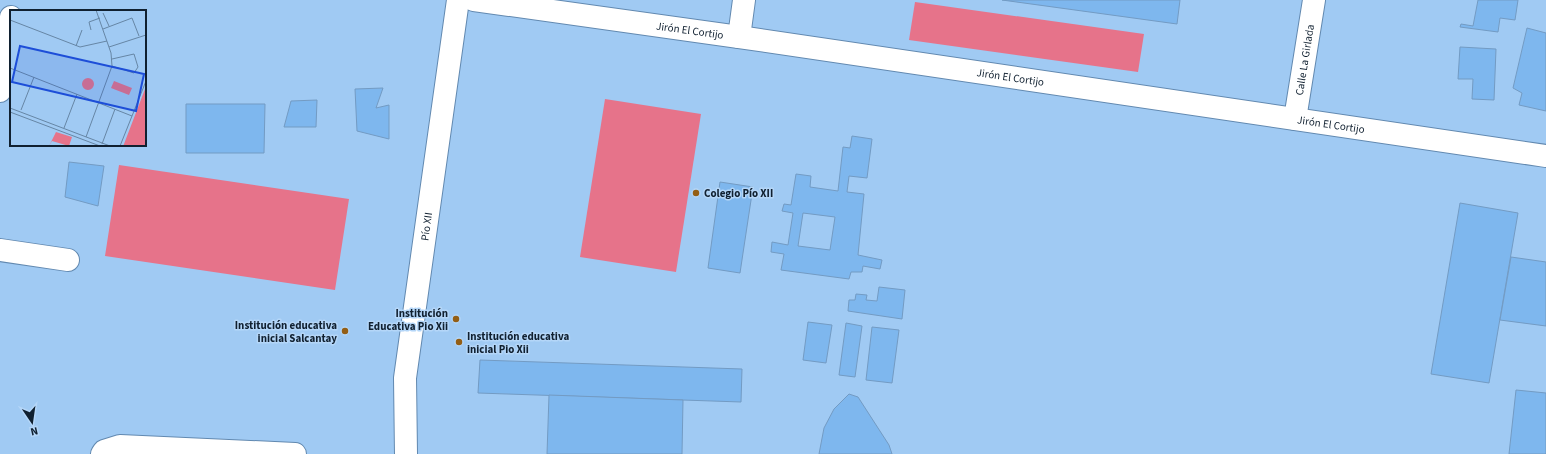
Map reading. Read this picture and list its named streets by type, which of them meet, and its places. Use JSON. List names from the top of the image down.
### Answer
{
  "streets": {
    "street": ["Jirón El Cortijo", "Calle La Girlada", "Pío XII"]
  },
  "crossings": [
    ["Jirón El Cortijo", "Calle La Girlada"]
  ],
  "places": [
    "Colegio Pío XII",
    "Institución Educativa Pio Xii",
    "Institución educativa inicial Salcantay",
    "Institución educativa inicial Pio Xii"
  ],
  "north": "bottom"
}
